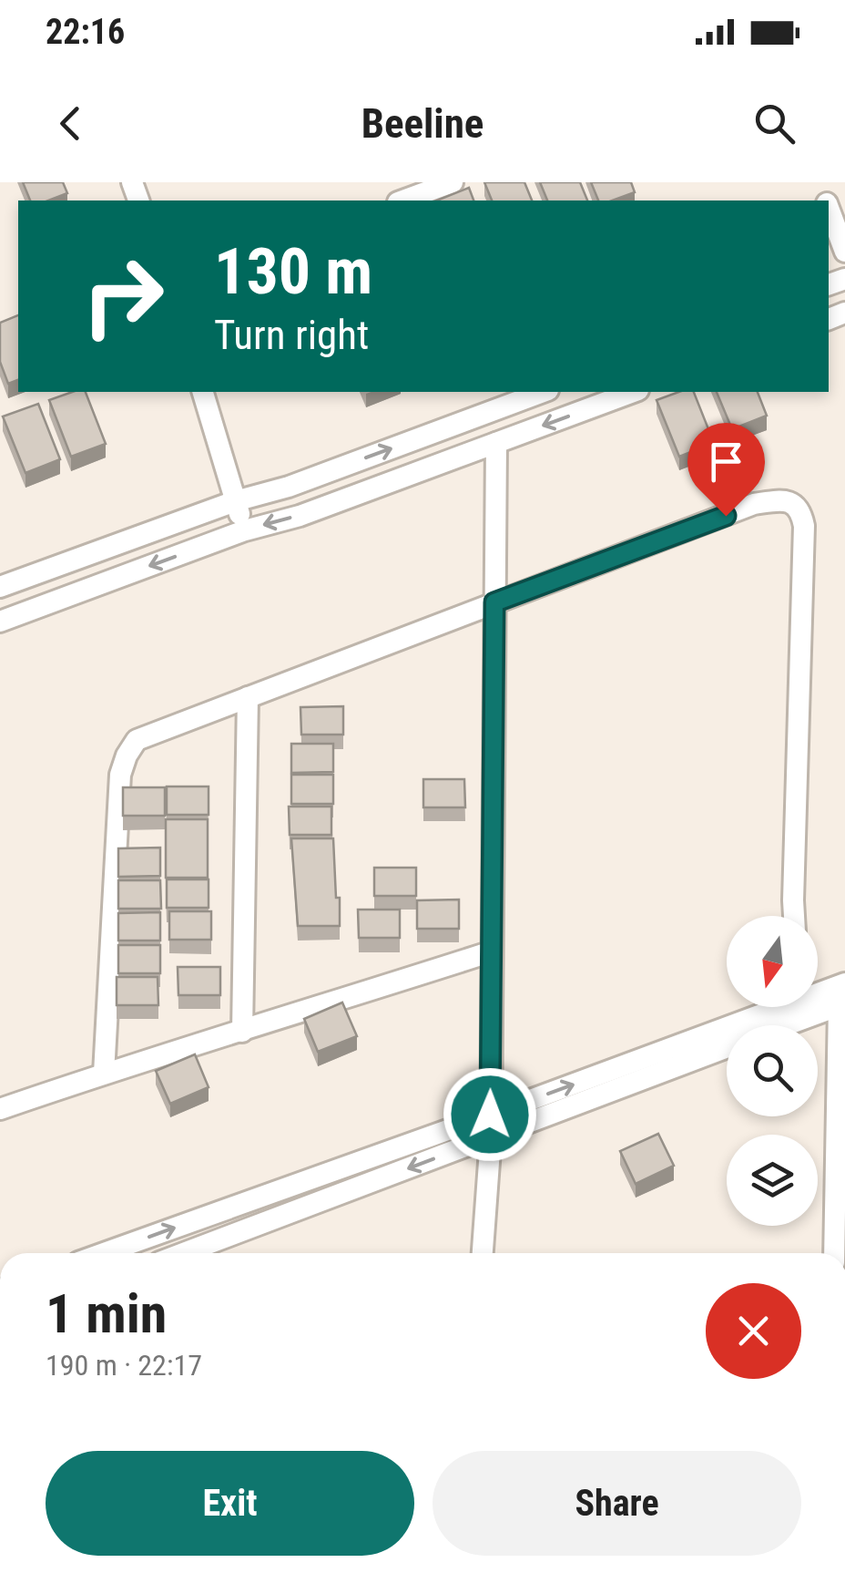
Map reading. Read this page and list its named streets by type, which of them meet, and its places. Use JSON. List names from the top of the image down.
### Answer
{
  "north": "bottom",
  "page": {
    "status": "22:16",
    "header": "Beeline",
    "turn": ["130 m", "Turn right"],
    "heading": ["1 min", "190 m · 22:17"],
    "buttons": ["Exit", "Share"]
  }
}
